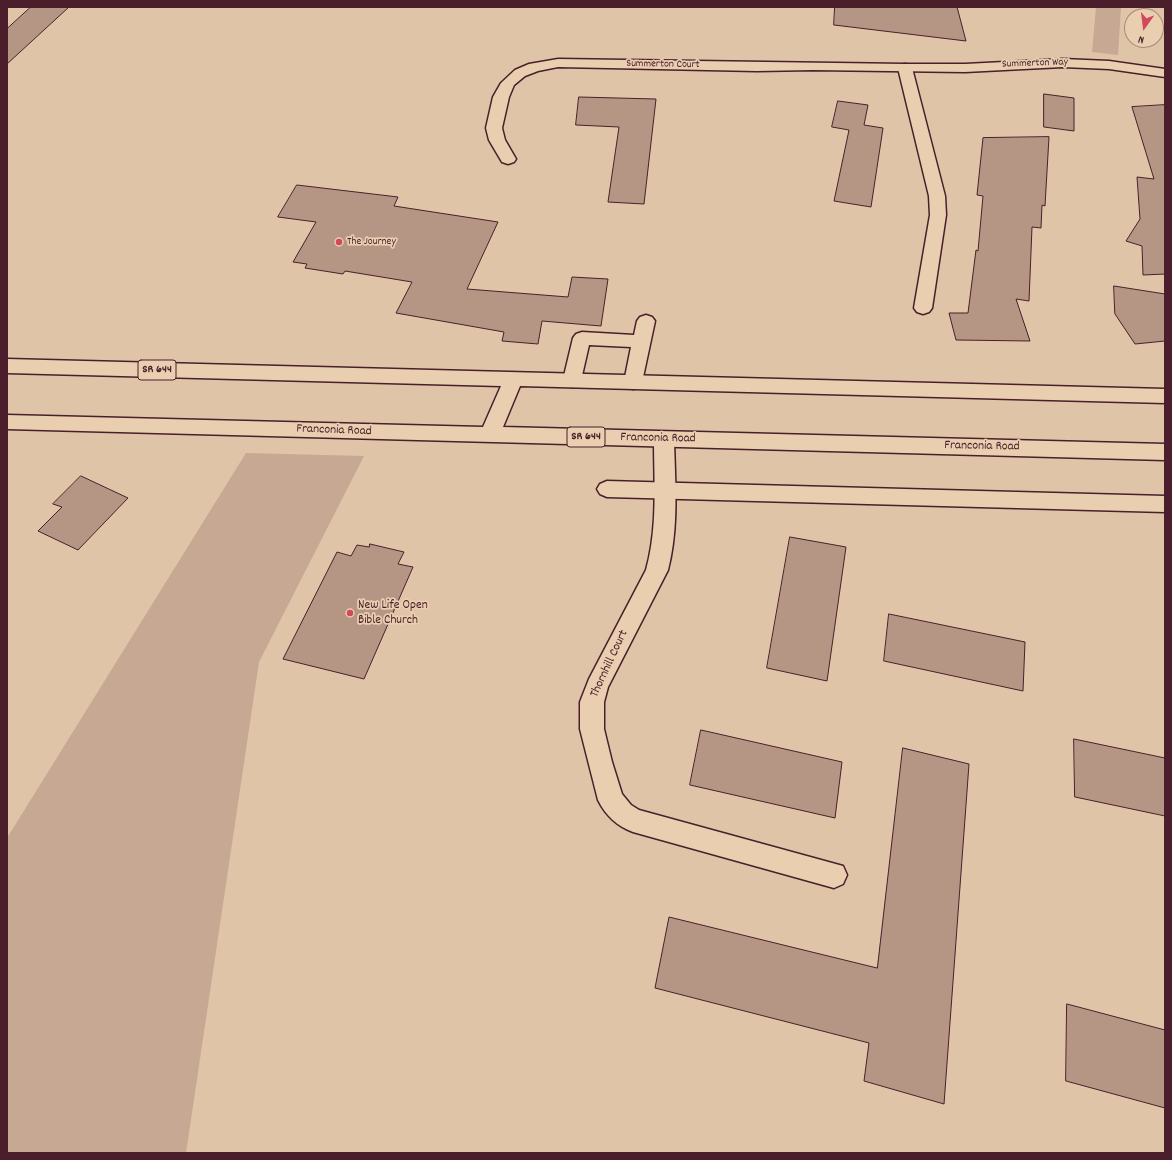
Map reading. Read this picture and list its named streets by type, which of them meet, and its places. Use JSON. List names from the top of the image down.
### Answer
{
  "streets": {
    "main road": [
      "Summerton Way",
      "Summerton Court",
      "SR 644",
      "Franconia Road",
      "Thornhill Court"
    ]
  },
  "crossings": [
    ["Summerton Way", "Summerton Court"],
    ["Franconia Road", "Thornhill Court"]
  ],
  "places": ["The Journey", "New Life Open Bible Church"],
  "north": "bottom"
}
